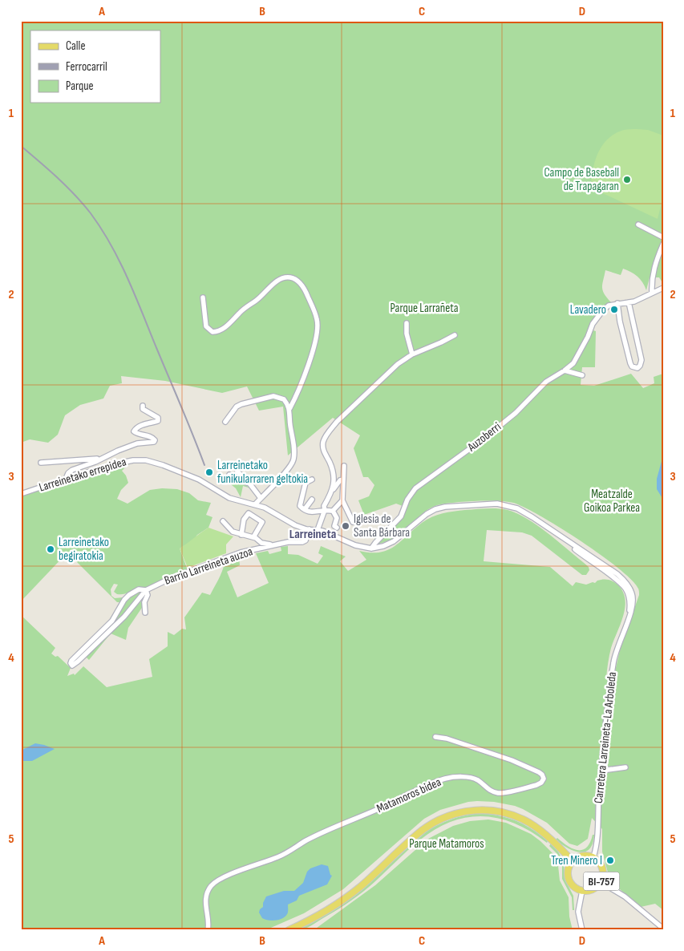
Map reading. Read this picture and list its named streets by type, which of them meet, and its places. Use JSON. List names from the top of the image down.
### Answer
{
  "streets": {
    "main road": ["BI-757"],
    "street": [
      "Auzoberri",
      "Larreinetako errepidea",
      "Barrio Larreineta auzoa",
      "Carretera Larreineta-La Arboleda",
      "Matamoros bidea"
    ]
  },
  "crossings": [
    ["Auzoberri", "Carretera Larreineta-La Arboleda"],
    ["Carretera Larreineta-La Arboleda", "BI-757"]
  ],
  "districts": ["Larreineta"],
  "parks": ["Parque Larrañeta", "Meatzalde Goikoa Parkea", "Parque Matamoros"],
  "places": [
    "Campo de Baseball de Trapagaran",
    "Lavadero",
    "Larreinetako funikularraren geltokia",
    "Iglesia de Santa Bárbara",
    "Larreinetako begiratokia",
    "Tren Minero I"
  ],
  "legend": ["Calle", "Ferrocarril", "Parque"],
  "grid": {
    "columns": [
      "A",
      "B",
      "C",
      "D"
    ],
    "rows": [
      "1",
      "2",
      "3",
      "4",
      "5"
    ]
  }
}
